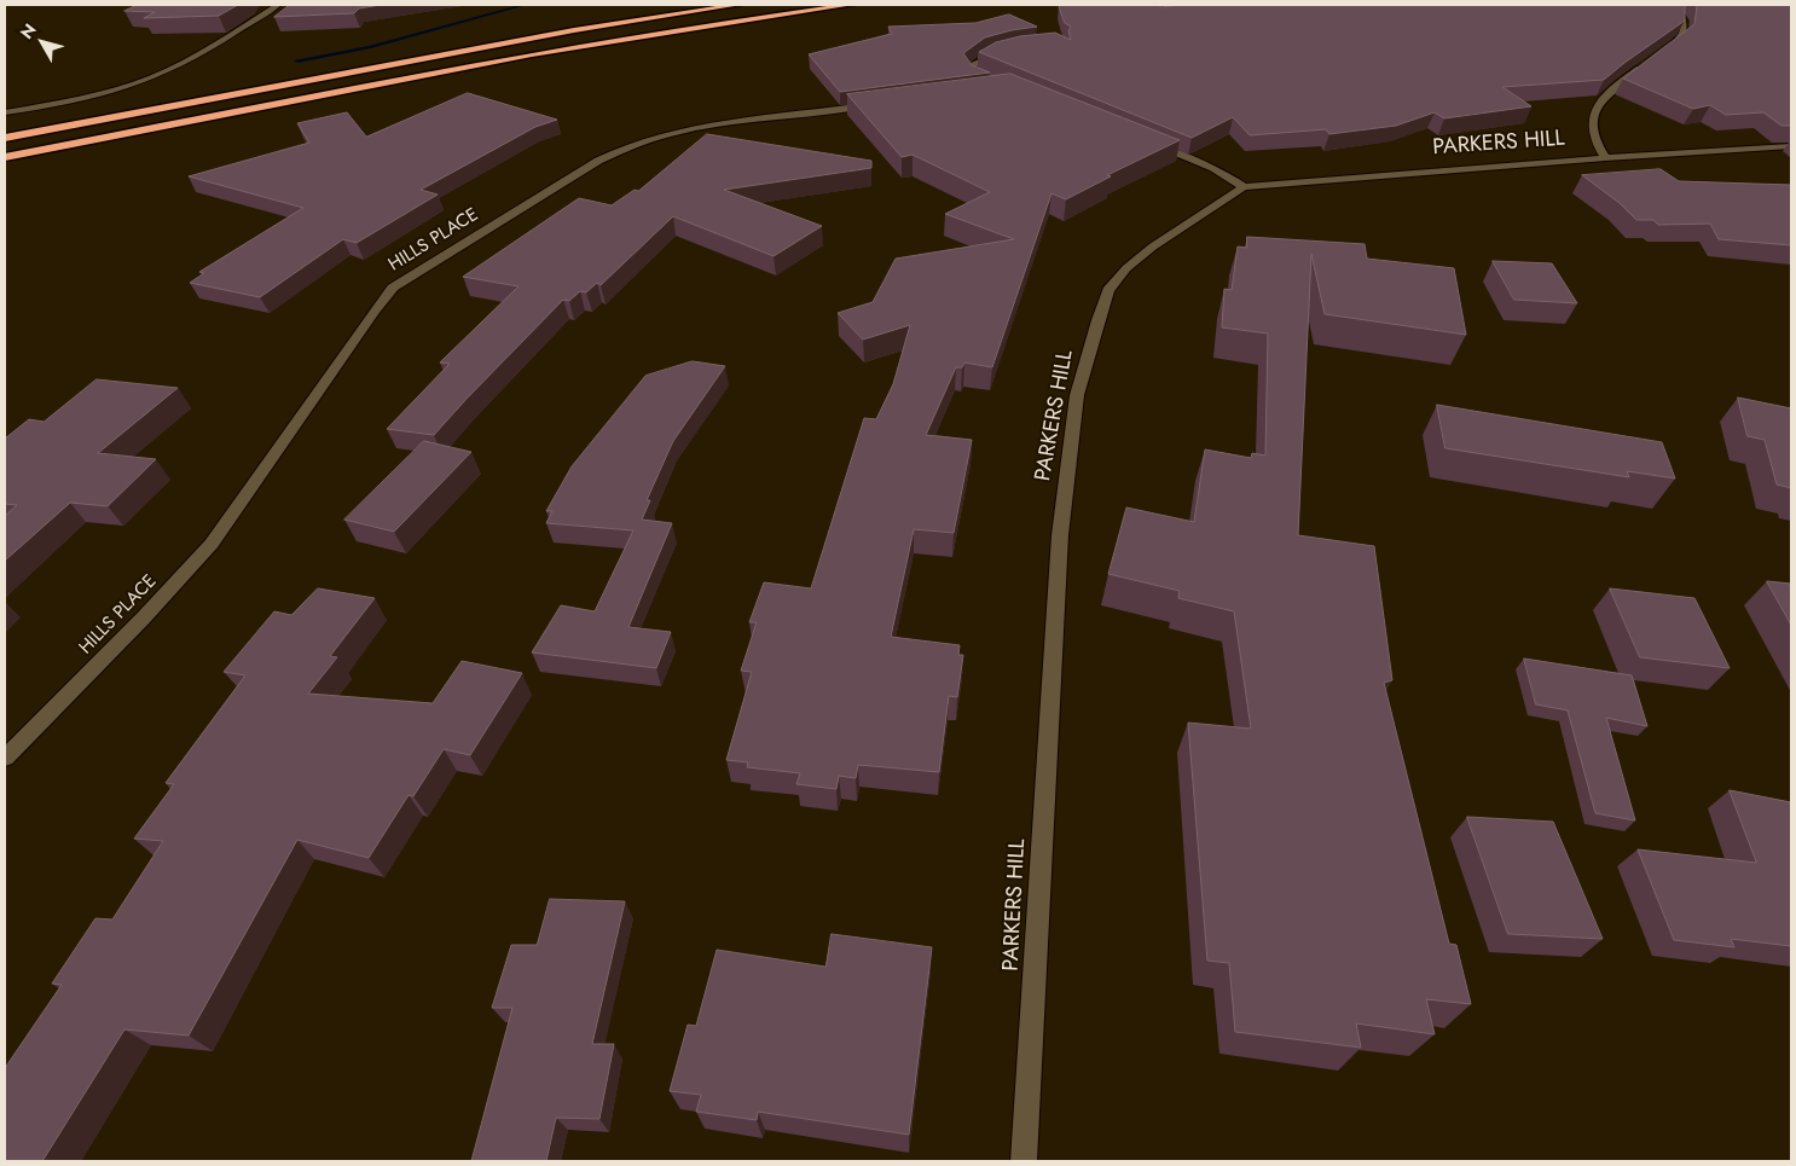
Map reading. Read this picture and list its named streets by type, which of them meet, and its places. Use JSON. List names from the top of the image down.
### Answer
{
  "streets": {
    "street": ["PARKERS HILL", "HILLS PLACE"]
  },
  "north": "top left"
}
